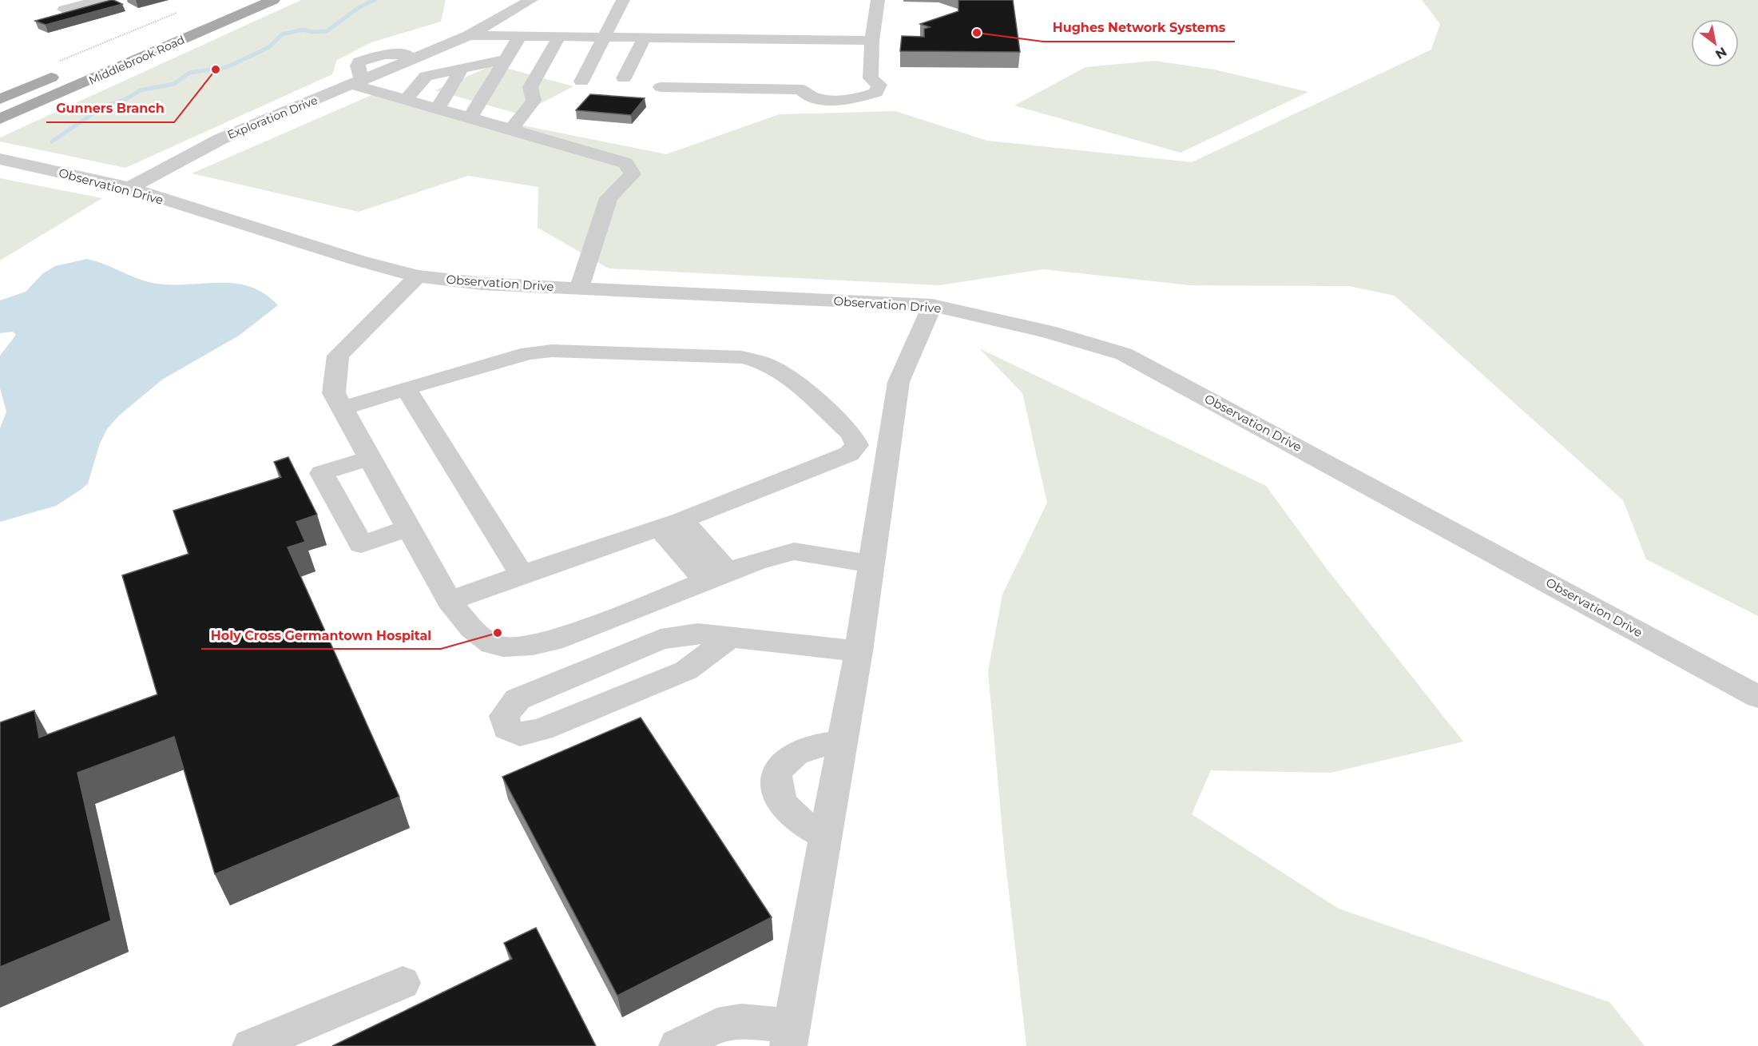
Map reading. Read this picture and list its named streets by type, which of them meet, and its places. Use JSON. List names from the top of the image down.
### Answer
{
  "streets": {
    "main road": ["Middlebrook Road"],
    "street": ["Exploration Drive", "Observation Drive"]
  },
  "crossings": [
    ["Exploration Drive", "Observation Drive"]
  ],
  "places": ["Hughes Network Systems", "Gunners Branch", "Holy Cross Germantown Hospital"],
  "north": "bottom right"
}
